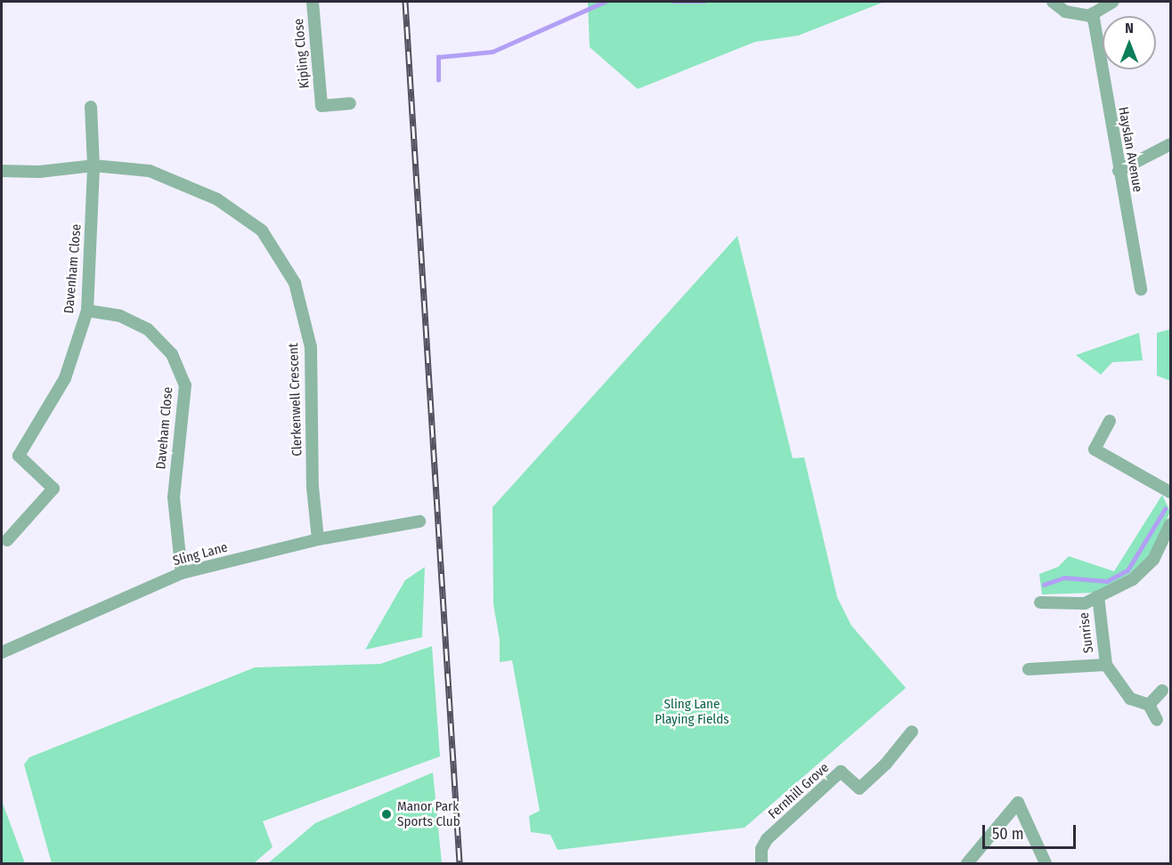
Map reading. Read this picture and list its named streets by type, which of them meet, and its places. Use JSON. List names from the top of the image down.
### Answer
{
  "streets": {
    "street": [
      "Kipling Close",
      "Hayslan Avenue",
      "Davenham Close",
      "Clerkenwell Crescent",
      "Daveham Close",
      "Sling Lane",
      "Sunrise",
      "Fernhill Grove"
    ]
  },
  "crossings": [
    ["Davenham Close", "Clerkenwell Crescent"],
    ["Davenham Close", "Daveham Close"],
    ["Clerkenwell Crescent", "Sling Lane"],
    ["Daveham Close", "Sling Lane"]
  ],
  "parks": ["Sling Lane Playing Fields"],
  "places": ["Manor Park Sports Club"],
  "scale_bar": "50 m",
  "north": "top"
}
